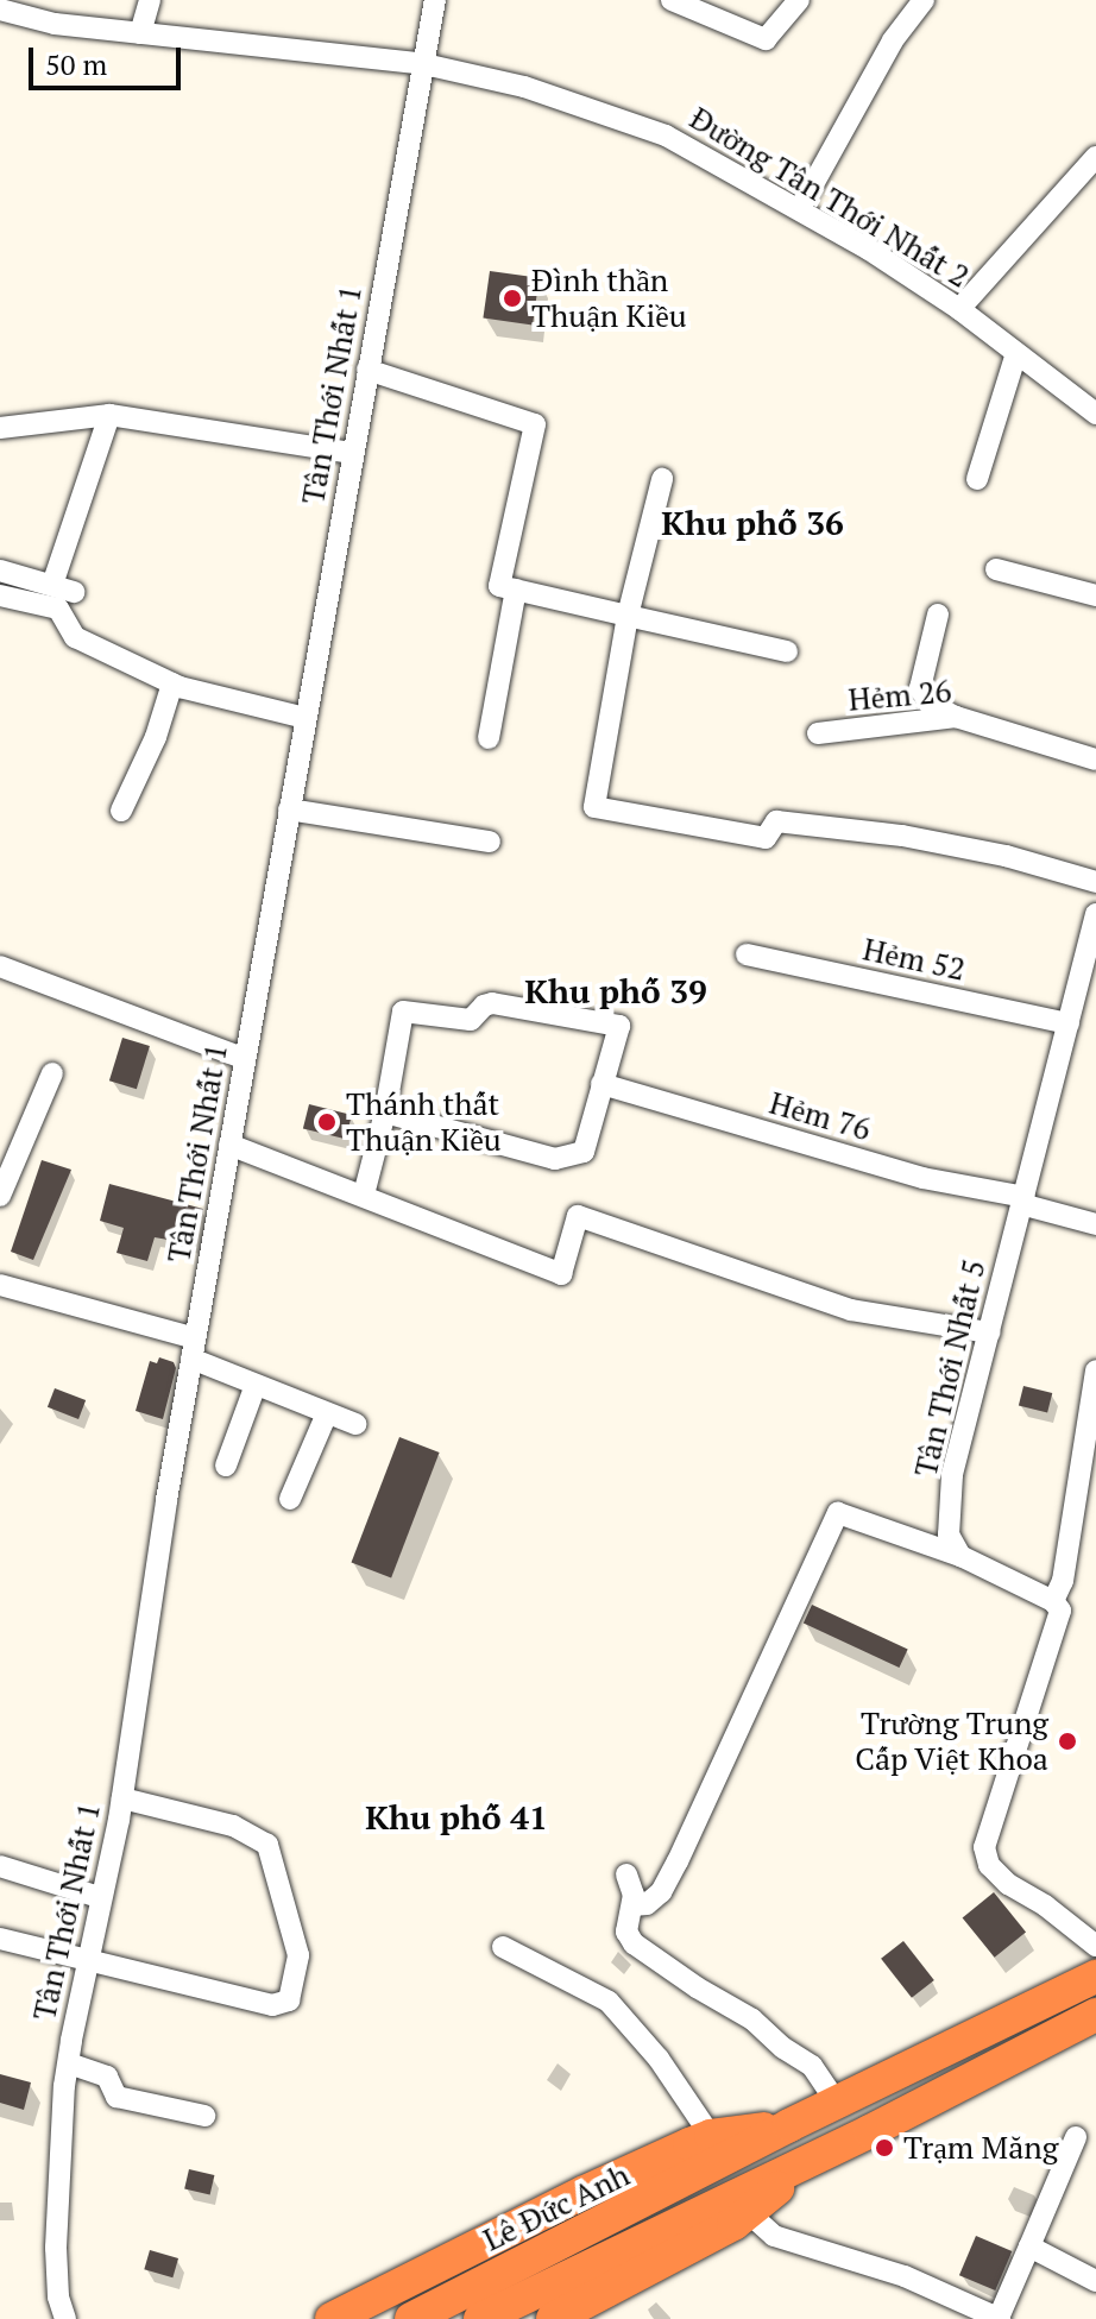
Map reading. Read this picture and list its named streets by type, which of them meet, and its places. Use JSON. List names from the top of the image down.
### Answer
{
  "streets": {
    "highway": ["Lê Đức Anh"],
    "street": [
      "Đường Tân Thới Nhất 2",
      "Tân Thới Nhất 1",
      "Hẻm 26",
      "Hẻm 52",
      "Hẻm 76",
      "Tân Thới Nhất 5"
    ]
  },
  "crossings": [
    ["Đường Tân Thới Nhất 2", "Tân Thới Nhất 1"],
    ["Hẻm 52", "Tân Thới Nhất 5"],
    ["Hẻm 76", "Tân Thới Nhất 5"]
  ],
  "districts": ["Khu phố 36", "Khu phố 39", "Khu phố 41"],
  "places": [
    "Đình thần Thuận Kiều",
    "Thánh thất Thuận Kiều",
    "Trường Trung Cấp Việt Khoa",
    "Trạm Măng"
  ],
  "scale_bar": "50 m"
}
